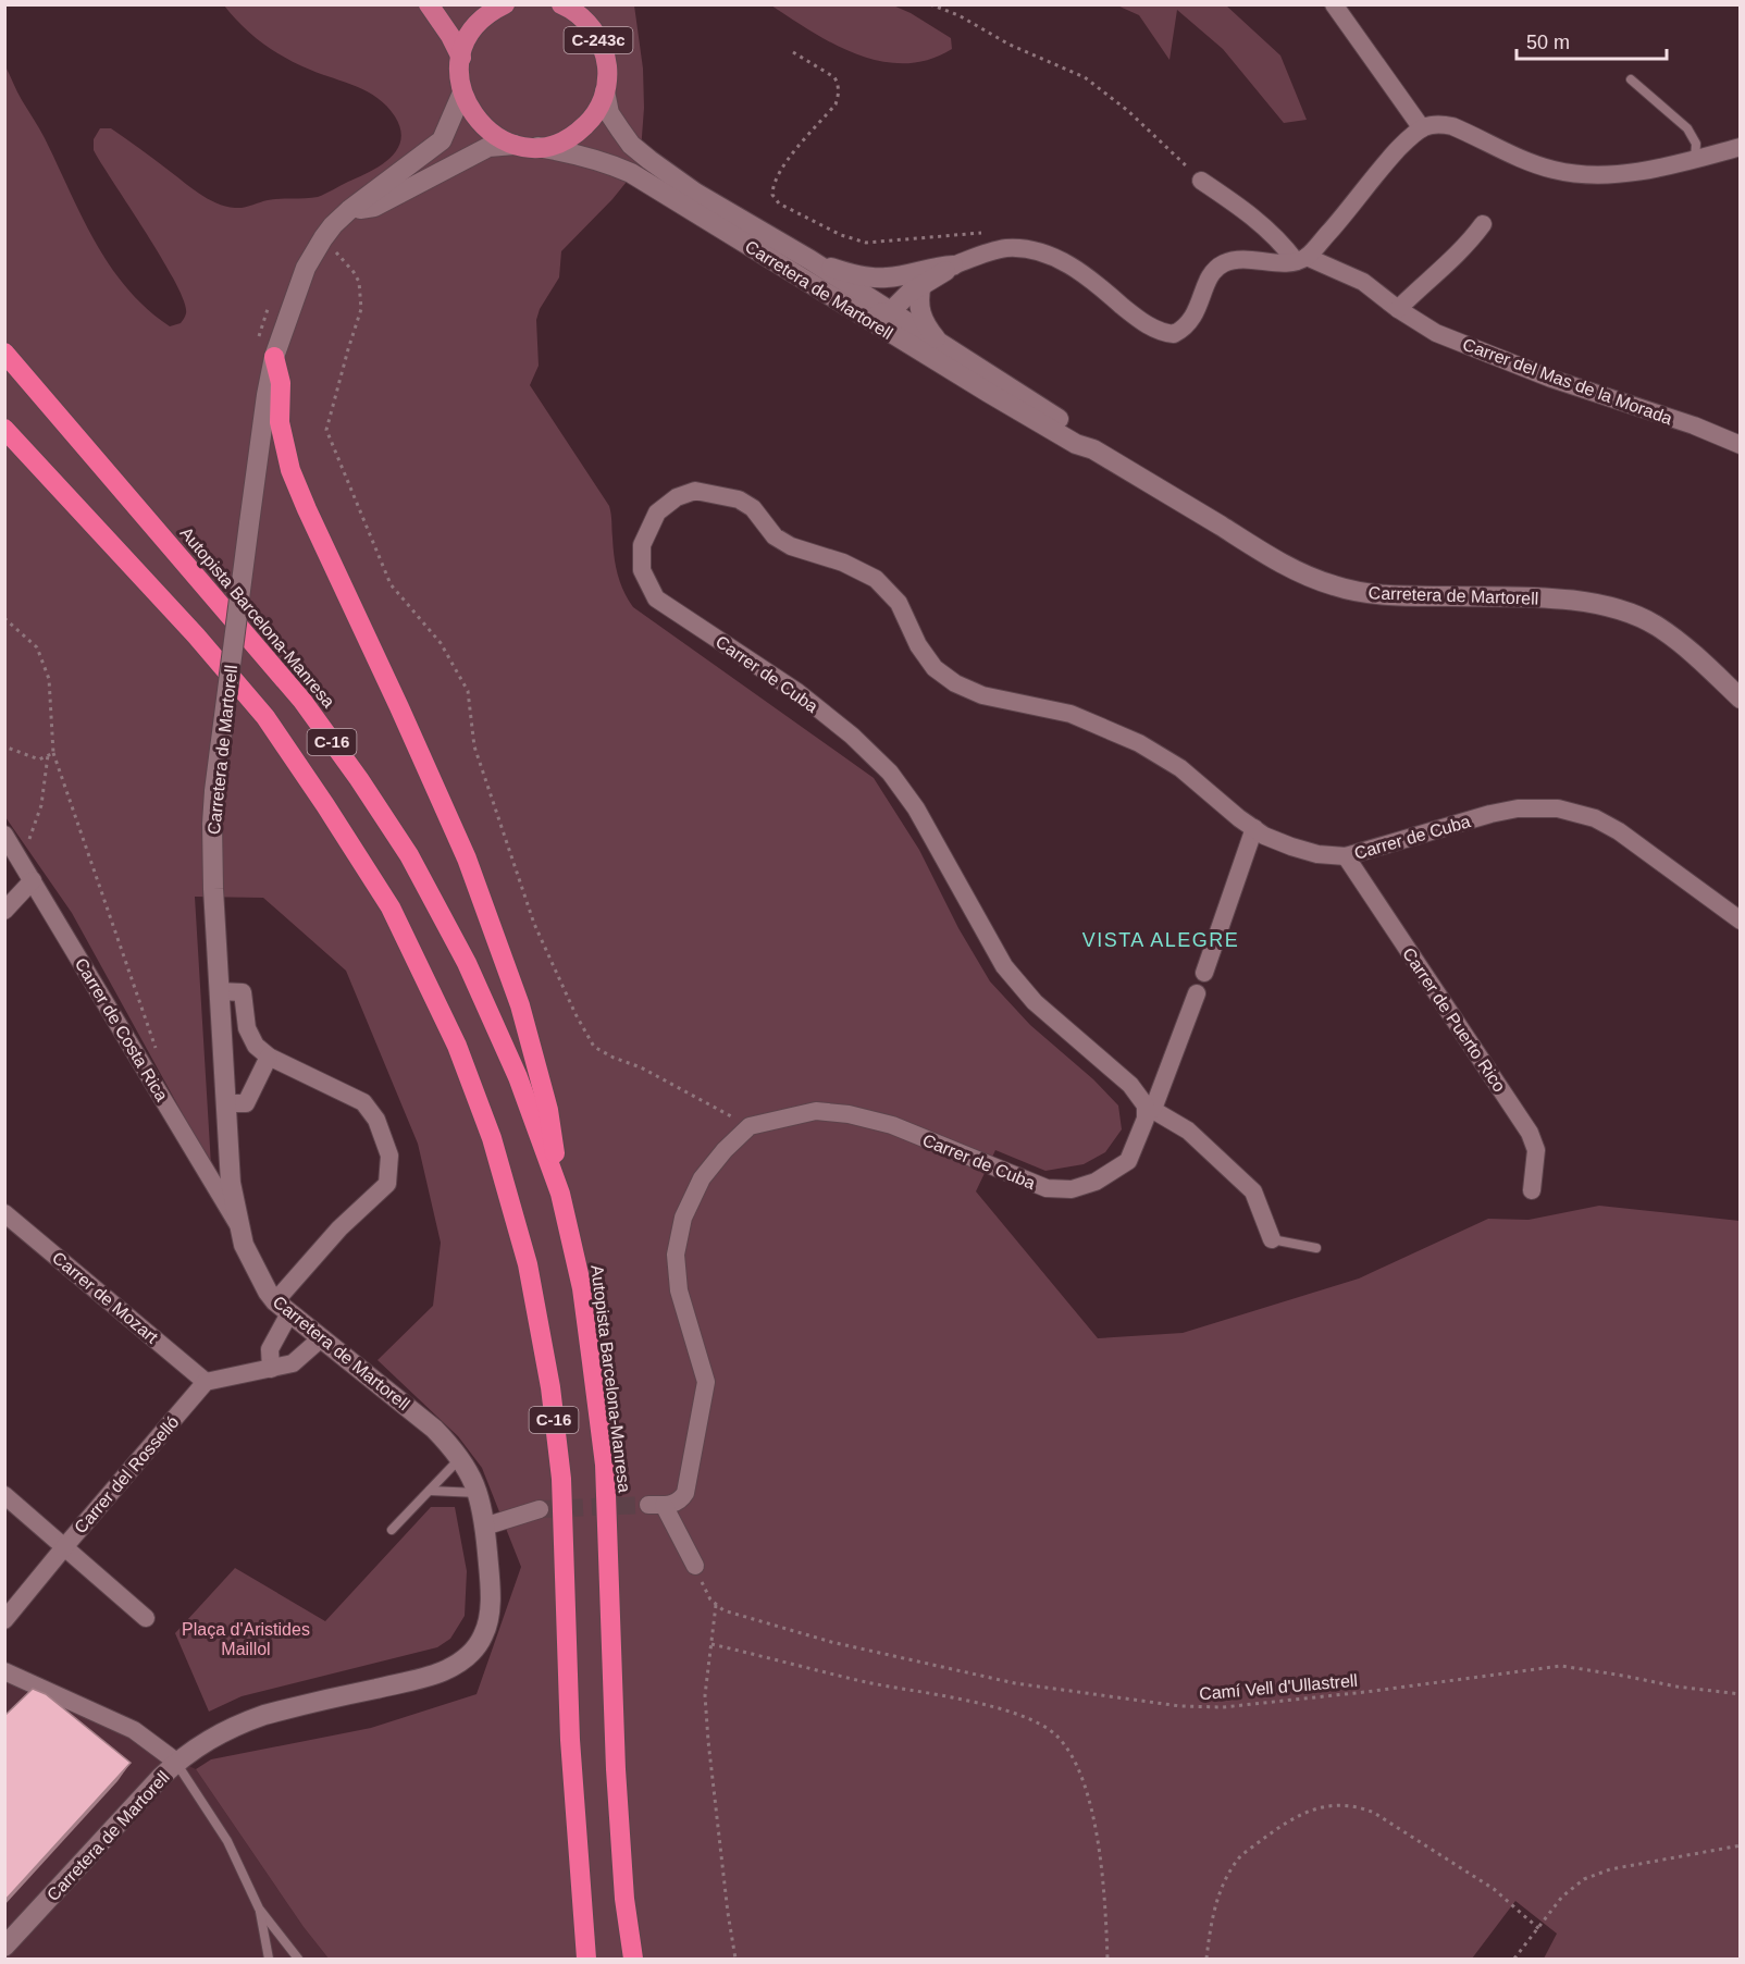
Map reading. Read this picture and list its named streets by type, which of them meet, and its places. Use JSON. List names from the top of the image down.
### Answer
{
  "streets": {
    "highway": ["Autopista Barcelona-Manresa", "C-16"],
    "main road": ["C-243c"],
    "street": [
      "Carretera de Martorell",
      "Carrer del Mas de la Morada",
      "Carrer de Cuba",
      "Carrer de Puerto Rico",
      "Carrer de Costa Rica",
      "Carrer de Mozart",
      "Carrer del Rosselló"
    ],
    "path": ["Camí Vell d'Ullastrell"]
  },
  "crossings": [
    ["C-243c", "Carretera de Martorell"],
    ["Carretera de Martorell", "Carrer de Costa Rica"],
    ["Carrer de Cuba", "Carrer de Puerto Rico"],
    ["Carrer de Mozart", "Carrer del Rosselló"]
  ],
  "districts": ["VISTA ALEGRE"],
  "parks": ["Plaça d'Aristides Maillol"],
  "scale_bar": "50 m"
}
